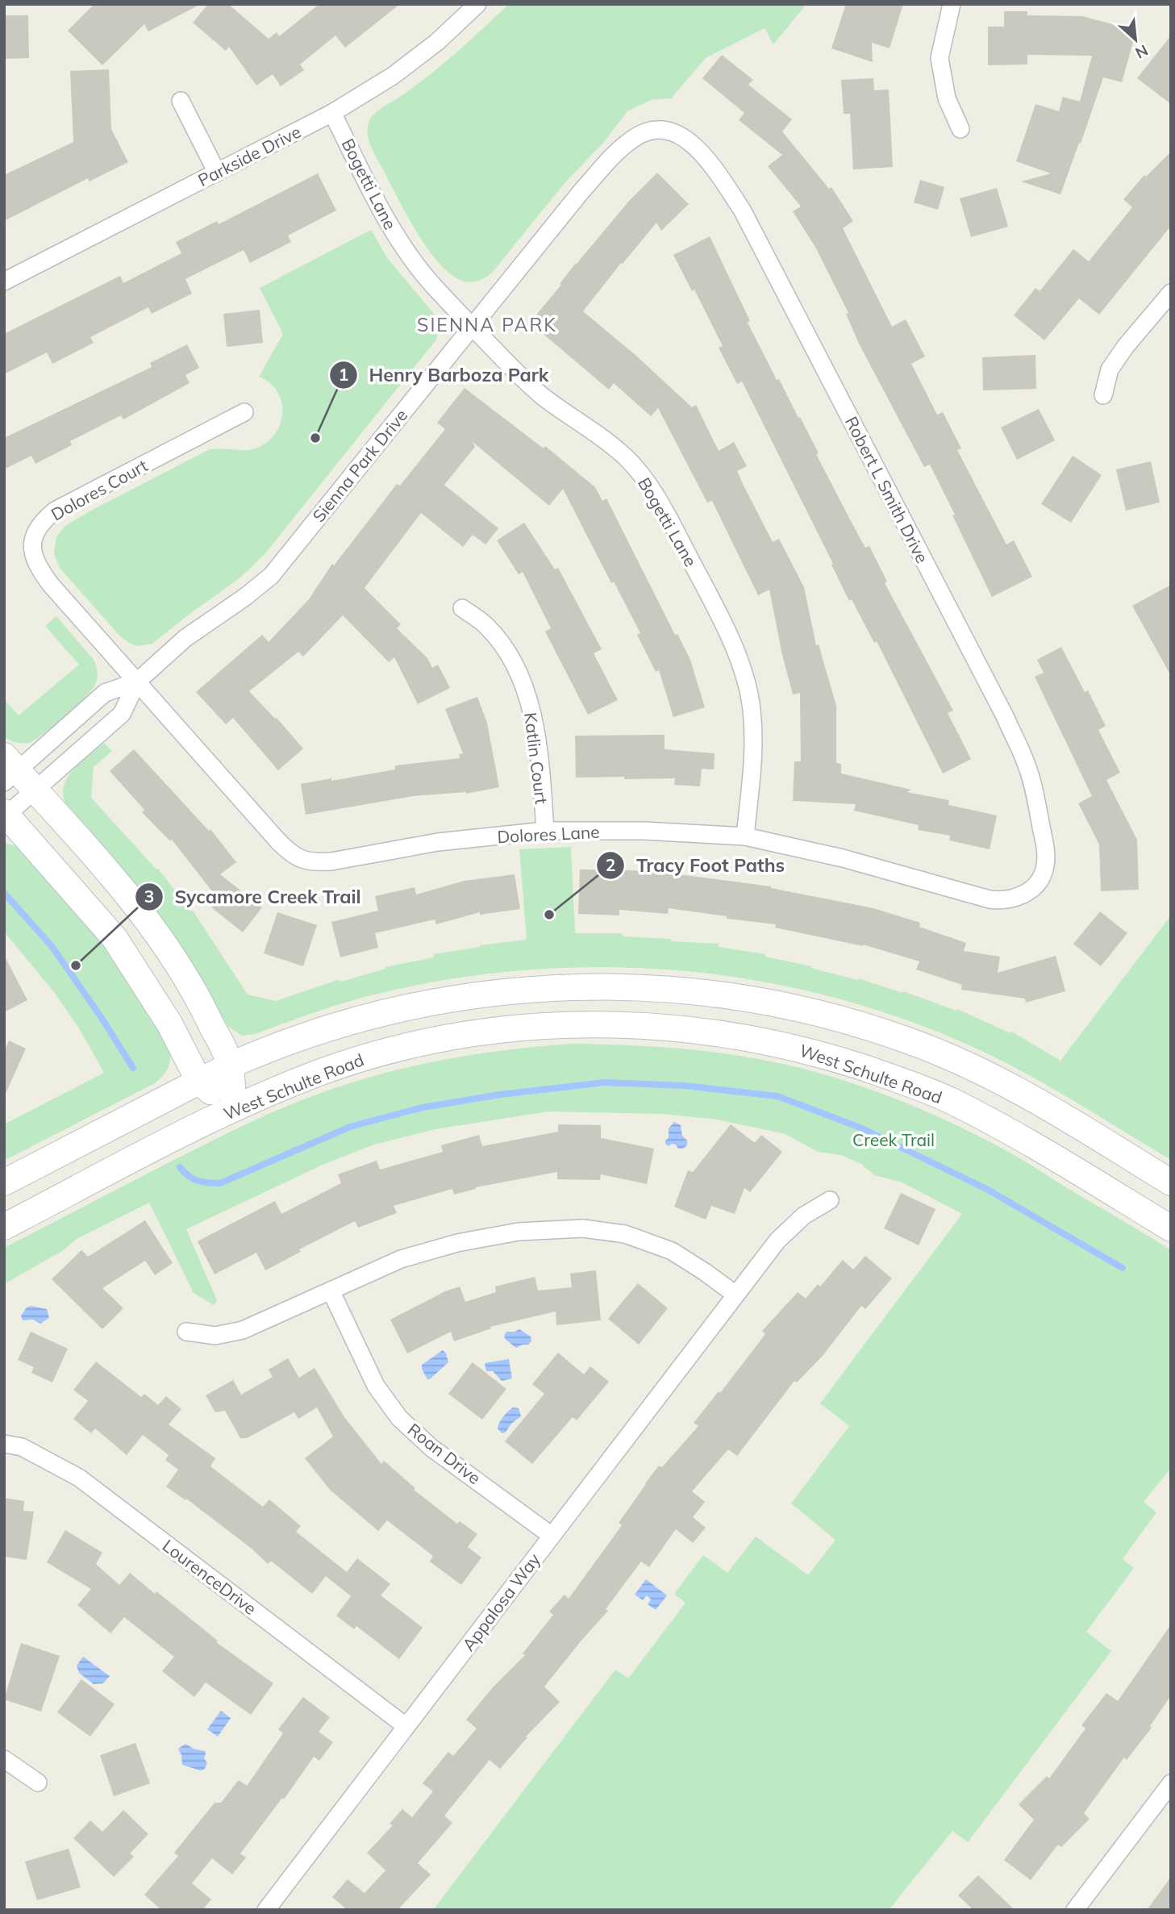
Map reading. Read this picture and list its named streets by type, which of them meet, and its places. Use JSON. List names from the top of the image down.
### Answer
{
  "streets": {
    "main road": ["West Schulte Road"],
    "street": [
      "Parkside Drive",
      "Bogetti Lane",
      "Sienna Park Drive",
      "Dolores Court",
      "Robert L Smith Drive",
      "Katlin Court",
      "Dolores Lane",
      "Roan Drive",
      "LourenceDrive",
      "Appalosa Way"
    ]
  },
  "crossings": [
    ["Parkside Drive", "Bogetti Lane"],
    ["Bogetti Lane", "Sienna Park Drive"],
    ["Bogetti Lane", "Dolores Lane"],
    ["Sienna Park Drive", "Dolores Court"],
    ["Sienna Park Drive", "Robert L Smith Drive"],
    ["Sienna Park Drive", "Dolores Lane"],
    ["Dolores Court", "Dolores Lane"],
    ["Robert L Smith Drive", "Dolores Lane"],
    ["Katlin Court", "Dolores Lane"],
    ["Roan Drive", "Appalosa Way"],
    ["LourenceDrive", "Appalosa Way"]
  ],
  "districts": ["SIENNA PARK"],
  "parks": ["Creek Trail"],
  "places": ["Henry Barboza Park", "Tracy Foot Paths", "Sycamore Creek Trail"],
  "north": "bottom right"
}
